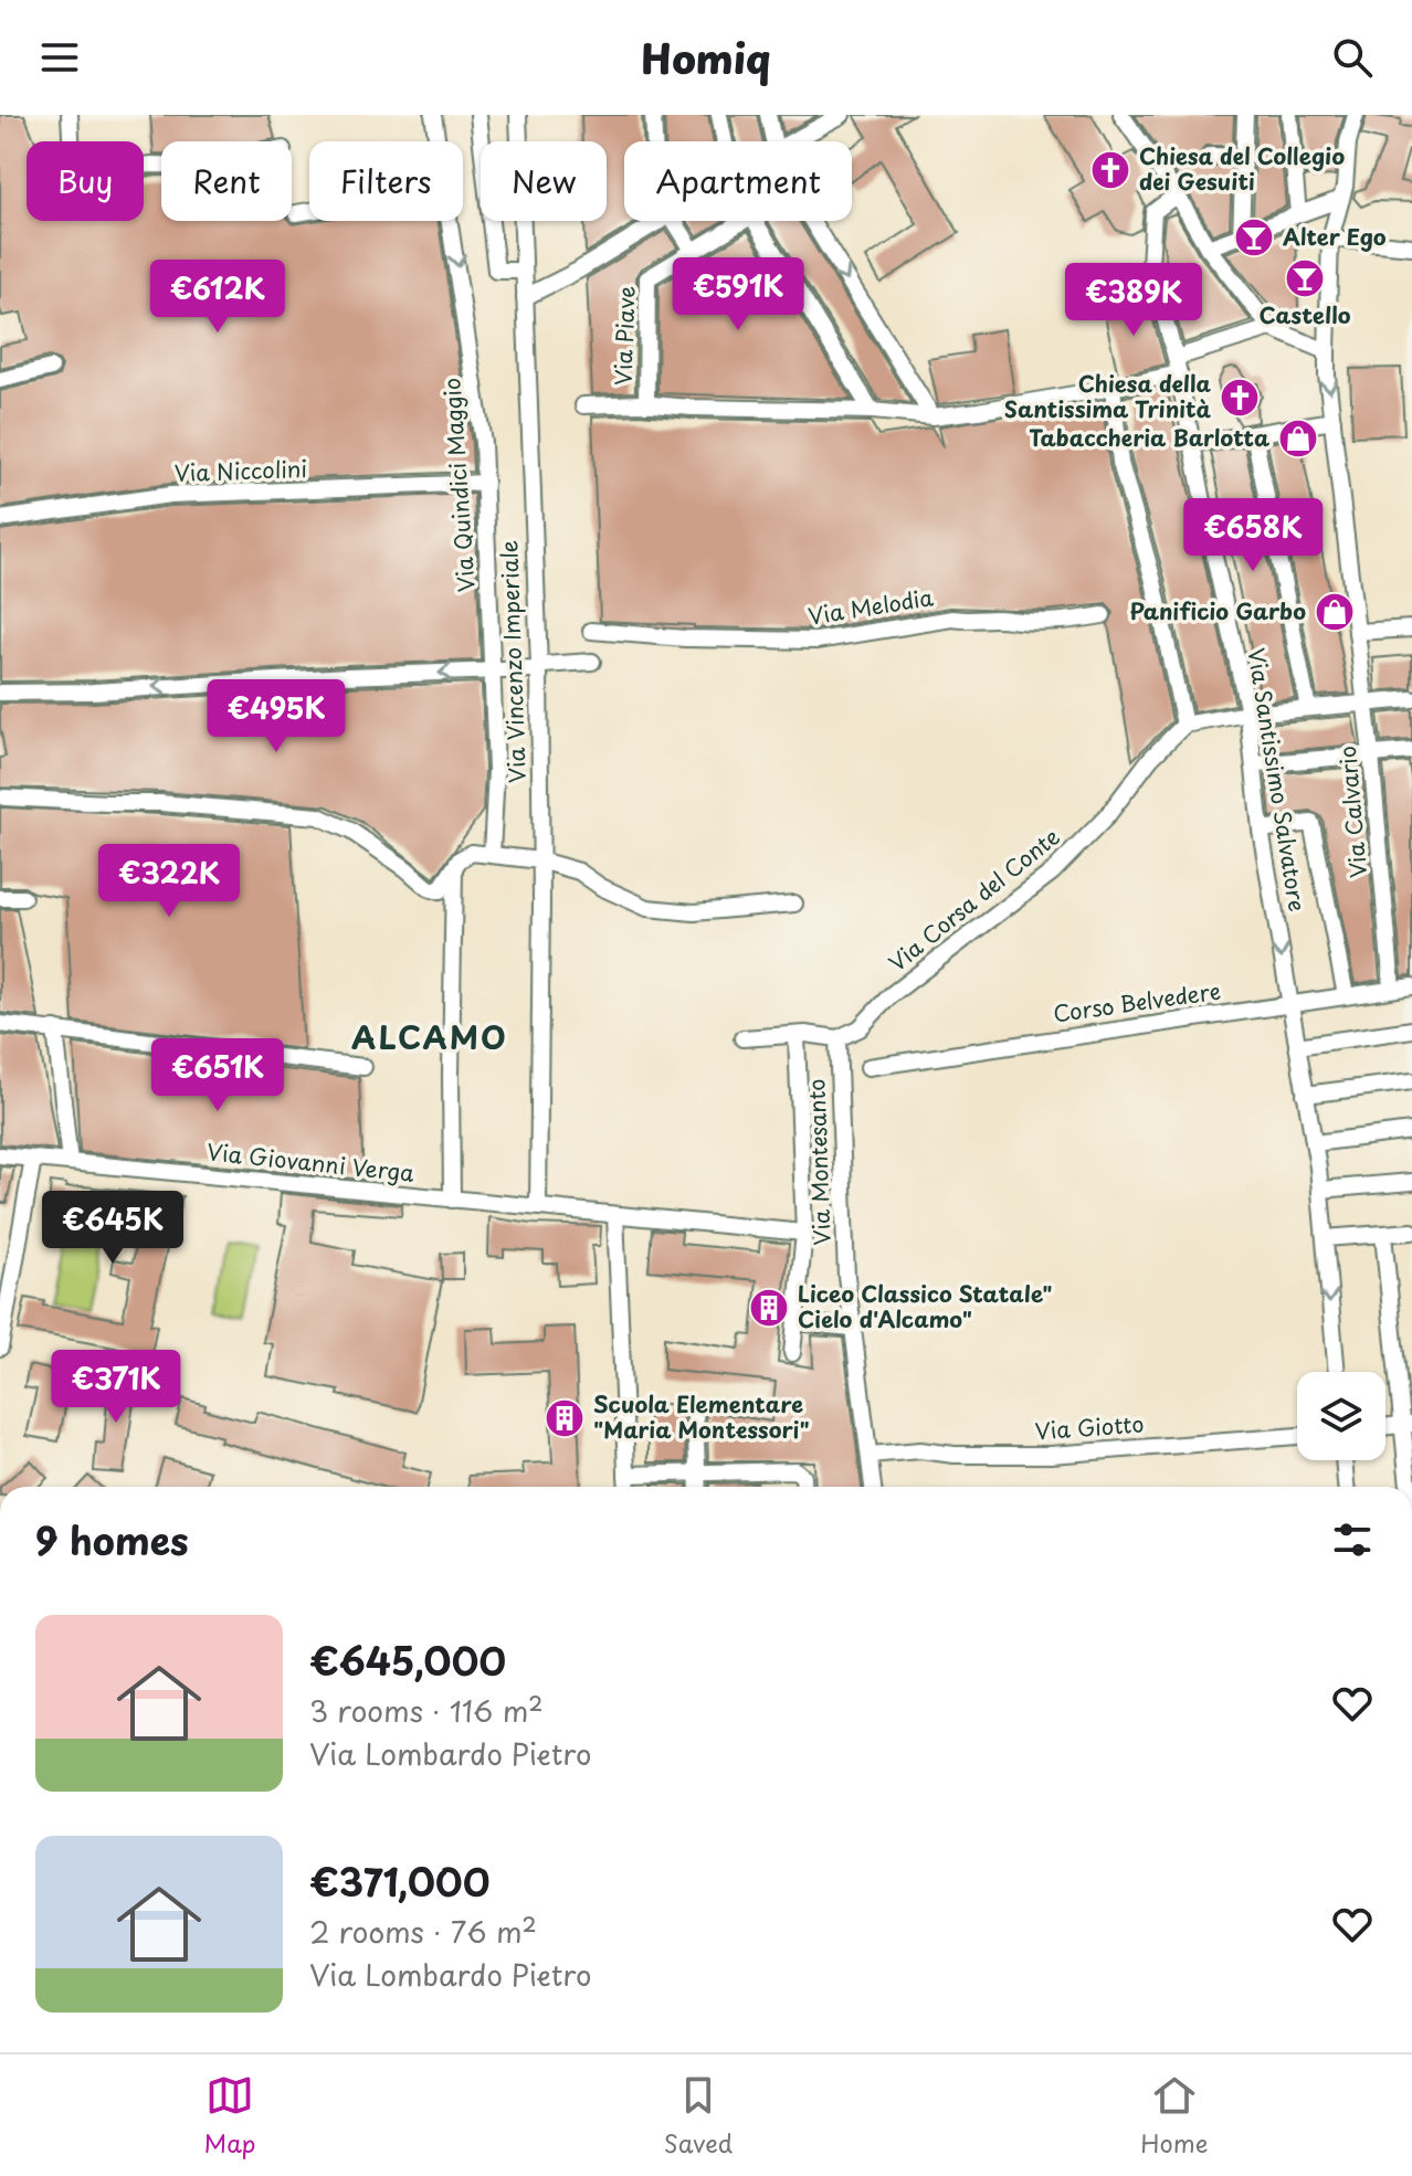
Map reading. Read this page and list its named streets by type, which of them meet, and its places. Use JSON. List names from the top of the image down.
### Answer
{
  "streets": {
    "street": [
      "Via Piave",
      "Via Niccolini",
      "Via Quindici Maggio",
      "Via Melodia",
      "Via Vincenzo Imperiale",
      "Via Santissimo Salvatore",
      "Via Calvario",
      "Via Corsa del Conte",
      "Corso Belvedere",
      "Via Montesanto",
      "Via Giovanni Verga",
      "Via Giotto"
    ]
  },
  "crossings": [
    ["Via Niccolini", "Via Quindici Maggio"],
    ["Via Vincenzo Imperiale", "Via Giovanni Verga"],
    ["Via Santissimo Salvatore", "Corso Belvedere"],
    ["Via Calvario", "Corso Belvedere"],
    ["Via Corsa del Conte", "Via Montesanto"],
    ["Via Montesanto", "Via Giotto"]
  ],
  "one_way": ["Via Quindici Maggio"],
  "districts": ["ALCAMO"],
  "places": {
    "church": ["Chiesa del Collegio dei Gesuiti", "Chiesa della Santissima Trinità"],
    "bar": ["Alter Ego", "Castello"],
    "shop": ["Tabaccheria Barlotta", "Panificio Garbo"],
    "building": ["Liceo Classico Statale\" Cielo d'Alcamo\"", "Scuola Elementare \"Maria Montessori\""]
  },
  "page": {
    "header": "Homiq",
    "chip": [
      "Buy",
      "Rent",
      "Filters",
      "New",
      "Apartment"
    ],
    "price": [
      "€591K",
      "€612K",
      "€389K",
      "€658K",
      "€495K",
      "€322K",
      "€651K",
      "€645K",
      "€371K"
    ],
    "heading": "9 homes",
    "list": [
      {
        "name": "€645,000",
        "note": "3 rooms · 116 m² · Via Lombardo Pietro"
      },
      {
        "name": "€371,000",
        "note": "2 rooms · 76 m² · Via Lombardo Pietro"
      }
    ],
    "tabs": ["Map", "Saved", "Home"]
  }
}
